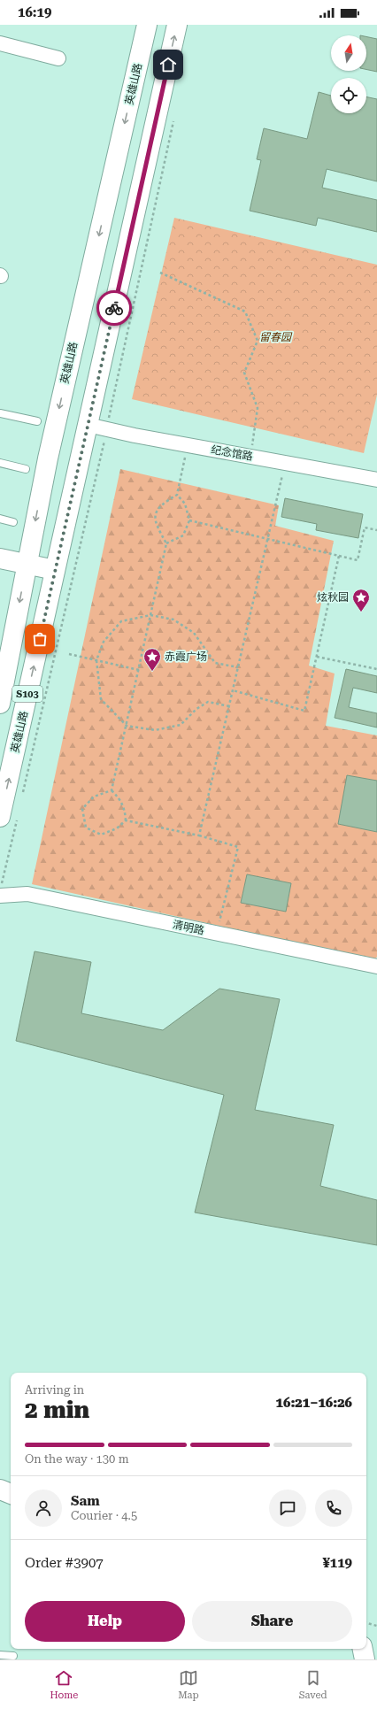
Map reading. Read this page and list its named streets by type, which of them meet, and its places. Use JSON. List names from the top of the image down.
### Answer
{
  "streets": {
    "main road": ["英雄山路", "S103"],
    "street": ["纪念馆路", "清明路"]
  },
  "crossings": [
    ["英雄山路", "纪念馆路"]
  ],
  "parks": ["留春园"],
  "places": {
    "place": ["炫秋园", "赤霞广场"]
  },
  "north": "top",
  "page": {
    "status": "16:19",
    "heading": ["2 min", "Arriving in", "16:21–16:26"],
    "panel": [
      "Sam",
      "Courier · 4.5",
      "Order #3907",
      "¥119"
    ],
    "bar": "On the way · 130 m",
    "buttons": ["Help", "Share"],
    "tabs": ["Home", "Map", "Saved"]
  }
}
